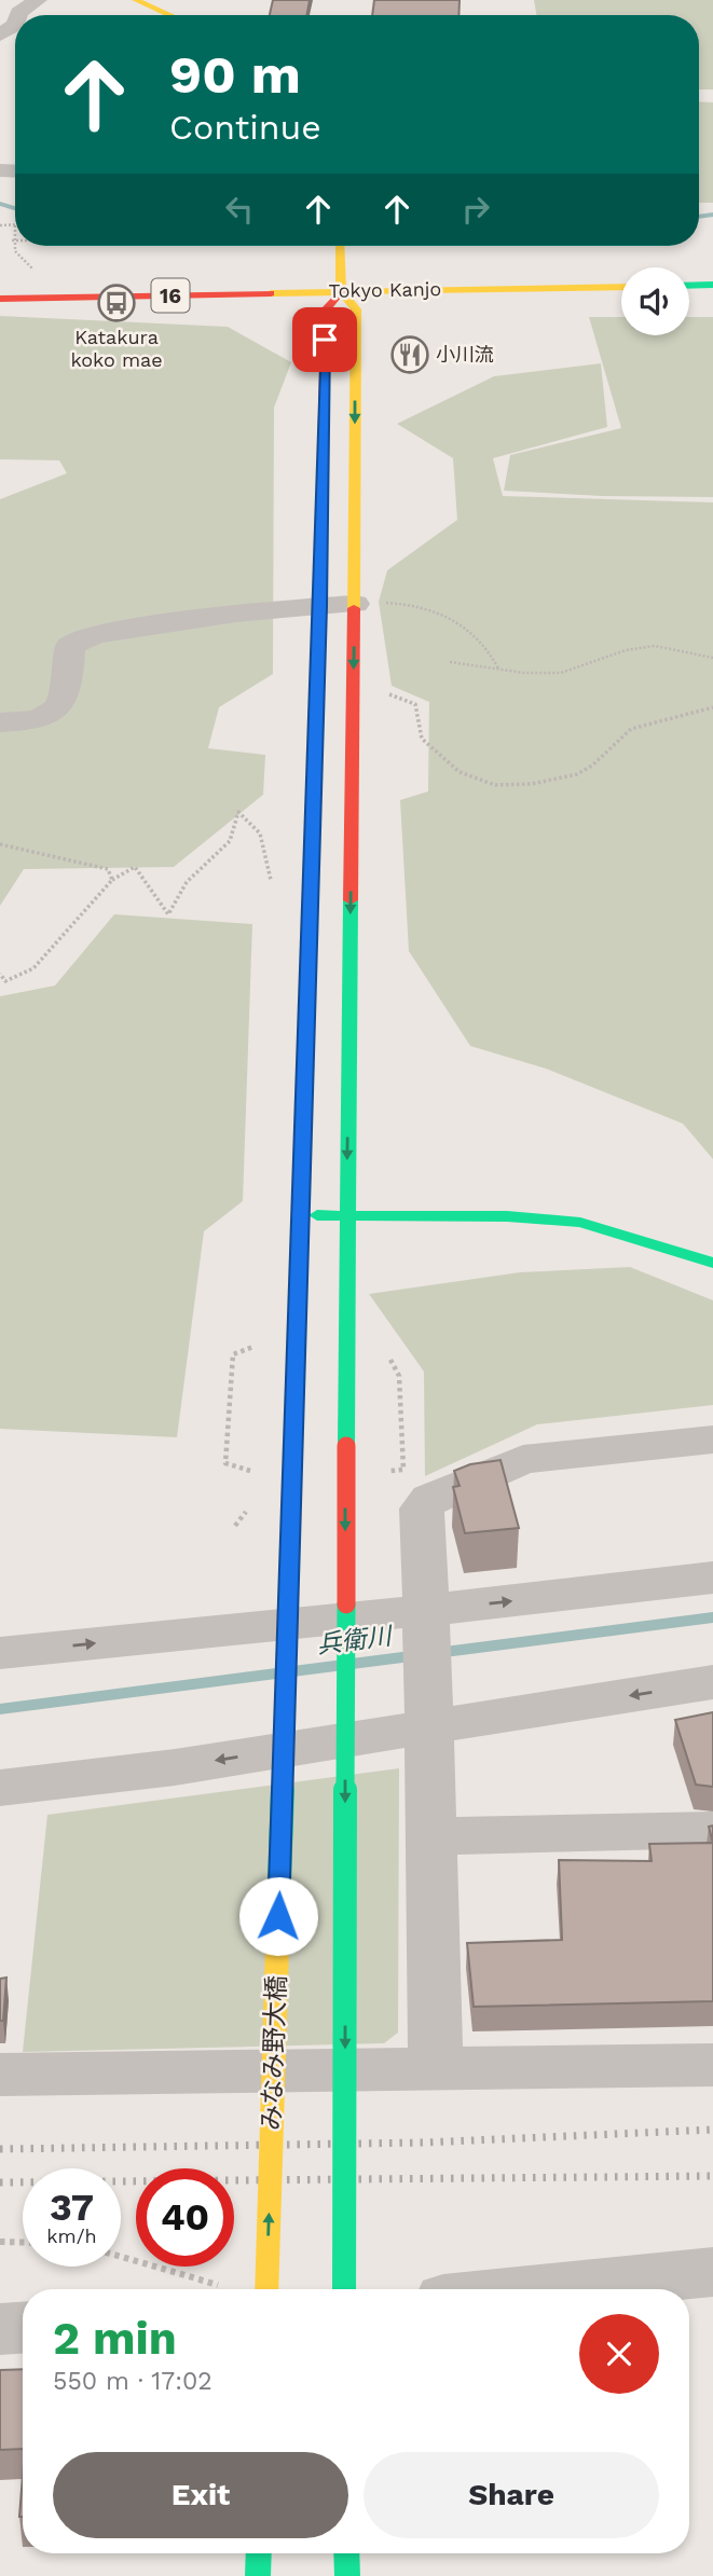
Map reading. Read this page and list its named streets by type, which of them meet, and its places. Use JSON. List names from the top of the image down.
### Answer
{
  "streets": {
    "main road": ["Tokyo Kanjo", "16", "みなみ野大橋"]
  },
  "crossings": [
    ["Tokyo Kanjo", "みなみ野大橋"]
  ],
  "water": ["兵衛川"],
  "places": {
    "bus stop": ["Katakura koko mae"],
    "restaurant": ["小川流"]
  },
  "page": {
    "turn": ["90 m", "Continue"],
    "speed": "37 km/h",
    "limit": "40",
    "heading": ["2 min", "550 m · 17:02"],
    "buttons": ["Exit", "Share"]
  }
}
